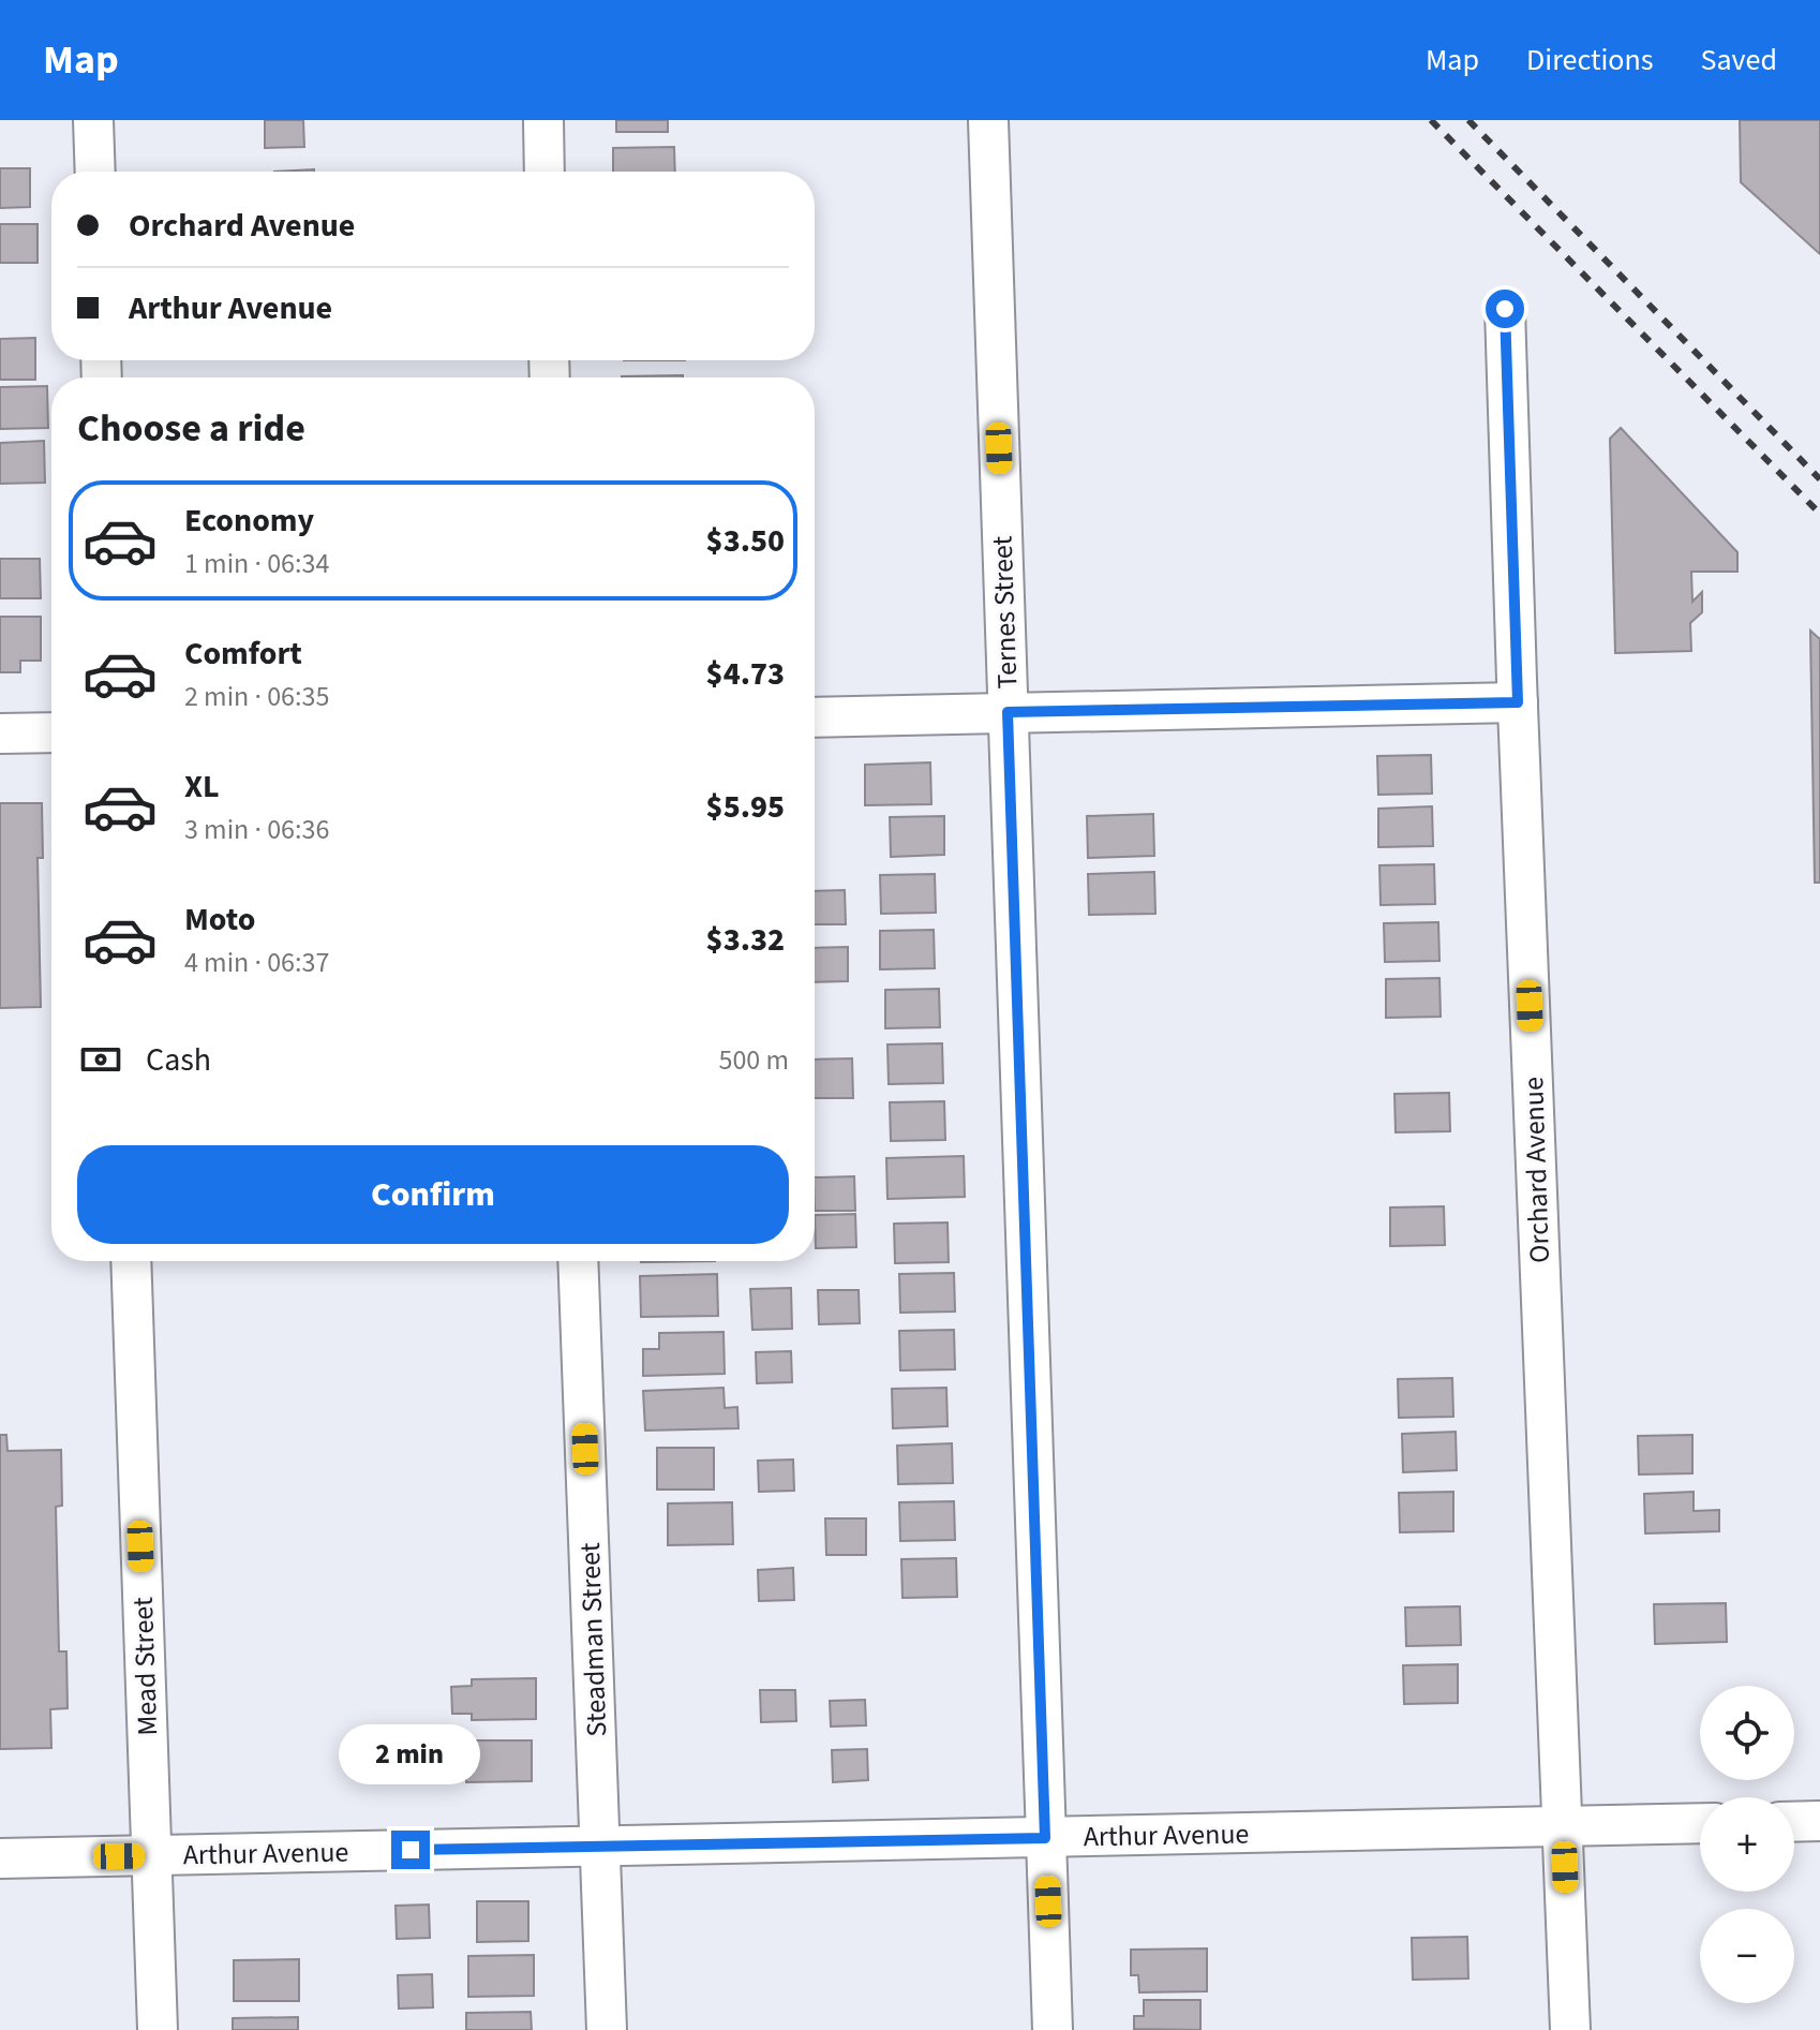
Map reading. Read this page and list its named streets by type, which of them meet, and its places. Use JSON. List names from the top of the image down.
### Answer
{
  "streets": {
    "street": [
      "Ternes Street",
      "Orchard Avenue",
      "Steadman Street",
      "Mead Street",
      "Arthur Avenue"
    ]
  },
  "crossings": [
    ["Ternes Street", "Arthur Avenue"],
    ["Orchard Avenue", "Arthur Avenue"],
    ["Steadman Street", "Arthur Avenue"],
    ["Mead Street", "Arthur Avenue"]
  ],
  "page": {
    "header": "Map",
    "nav": ["Map", "Directions", "Saved"],
    "banner": ["Orchard Avenue", "Arthur Avenue"],
    "heading": "Choose a ride",
    "list": [
      {
        "name": "Economy",
        "note": "1 min · 06:34",
        "value": "$3.50"
      },
      {
        "name": "Comfort",
        "note": "2 min · 06:35",
        "value": "$4.73"
      },
      {
        "name": "XL",
        "note": "3 min · 06:36",
        "value": "$5.95"
      },
      {
        "name": "Moto",
        "note": "4 min · 06:37",
        "value": "$3.32"
      }
    ],
    "pay": ["Cash", "500 m"],
    "buttons": "Confirm",
    "map_buttons": ["+", "−"],
    "bubble": "2 min"
  }
}
